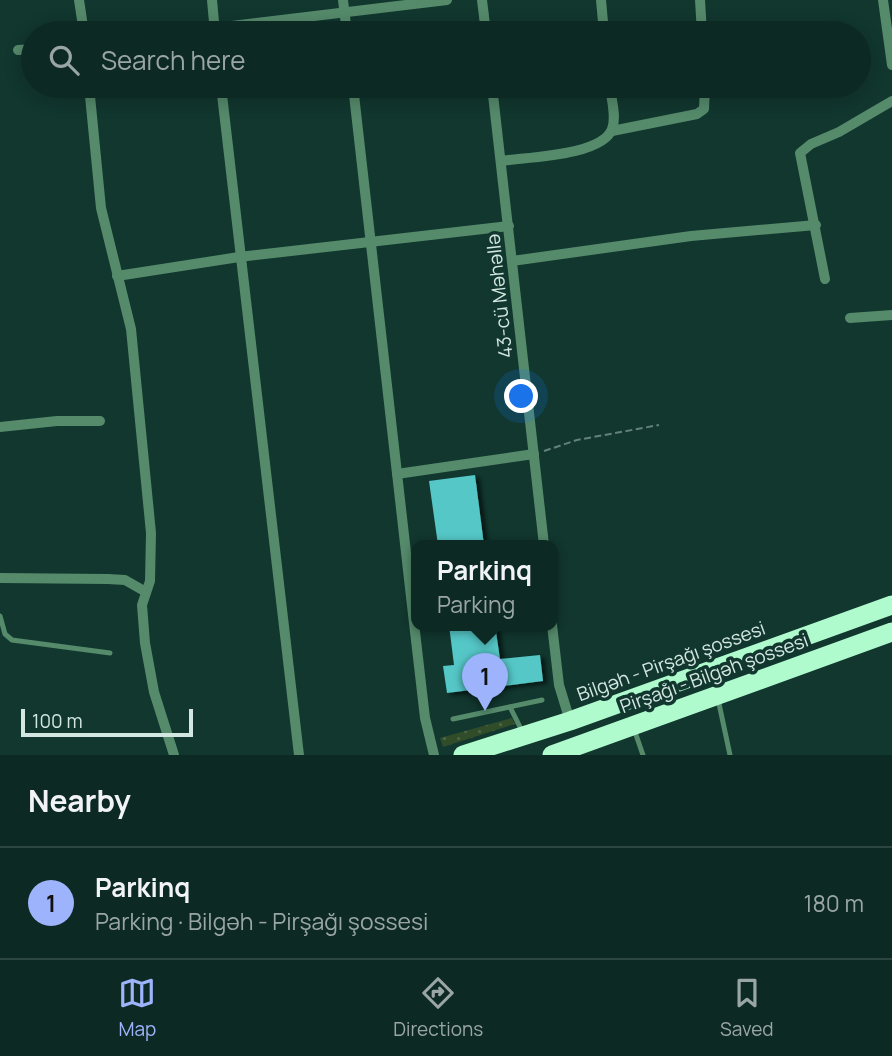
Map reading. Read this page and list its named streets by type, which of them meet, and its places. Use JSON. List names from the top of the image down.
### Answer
{
  "streets": {
    "highway": ["Bilgəh - Pirşağı şossesi", "Pirşağı - Bilgəh şossesi"],
    "street": ["43-cü Məhəllə"]
  },
  "scale_bar": "100 m",
  "page": {
    "search": "Search here",
    "popup": ["Parkinq", "Parking"],
    "pins": "1",
    "scale": "100 m",
    "heading": "Nearby",
    "list": [
      {
        "mark": "1",
        "name": "Parkinq",
        "note": "Parking · Bilgəh - Pirşağı şossesi",
        "value": "180 m"
      }
    ],
    "nav": ["Map", "Directions", "Saved"]
  }
}
